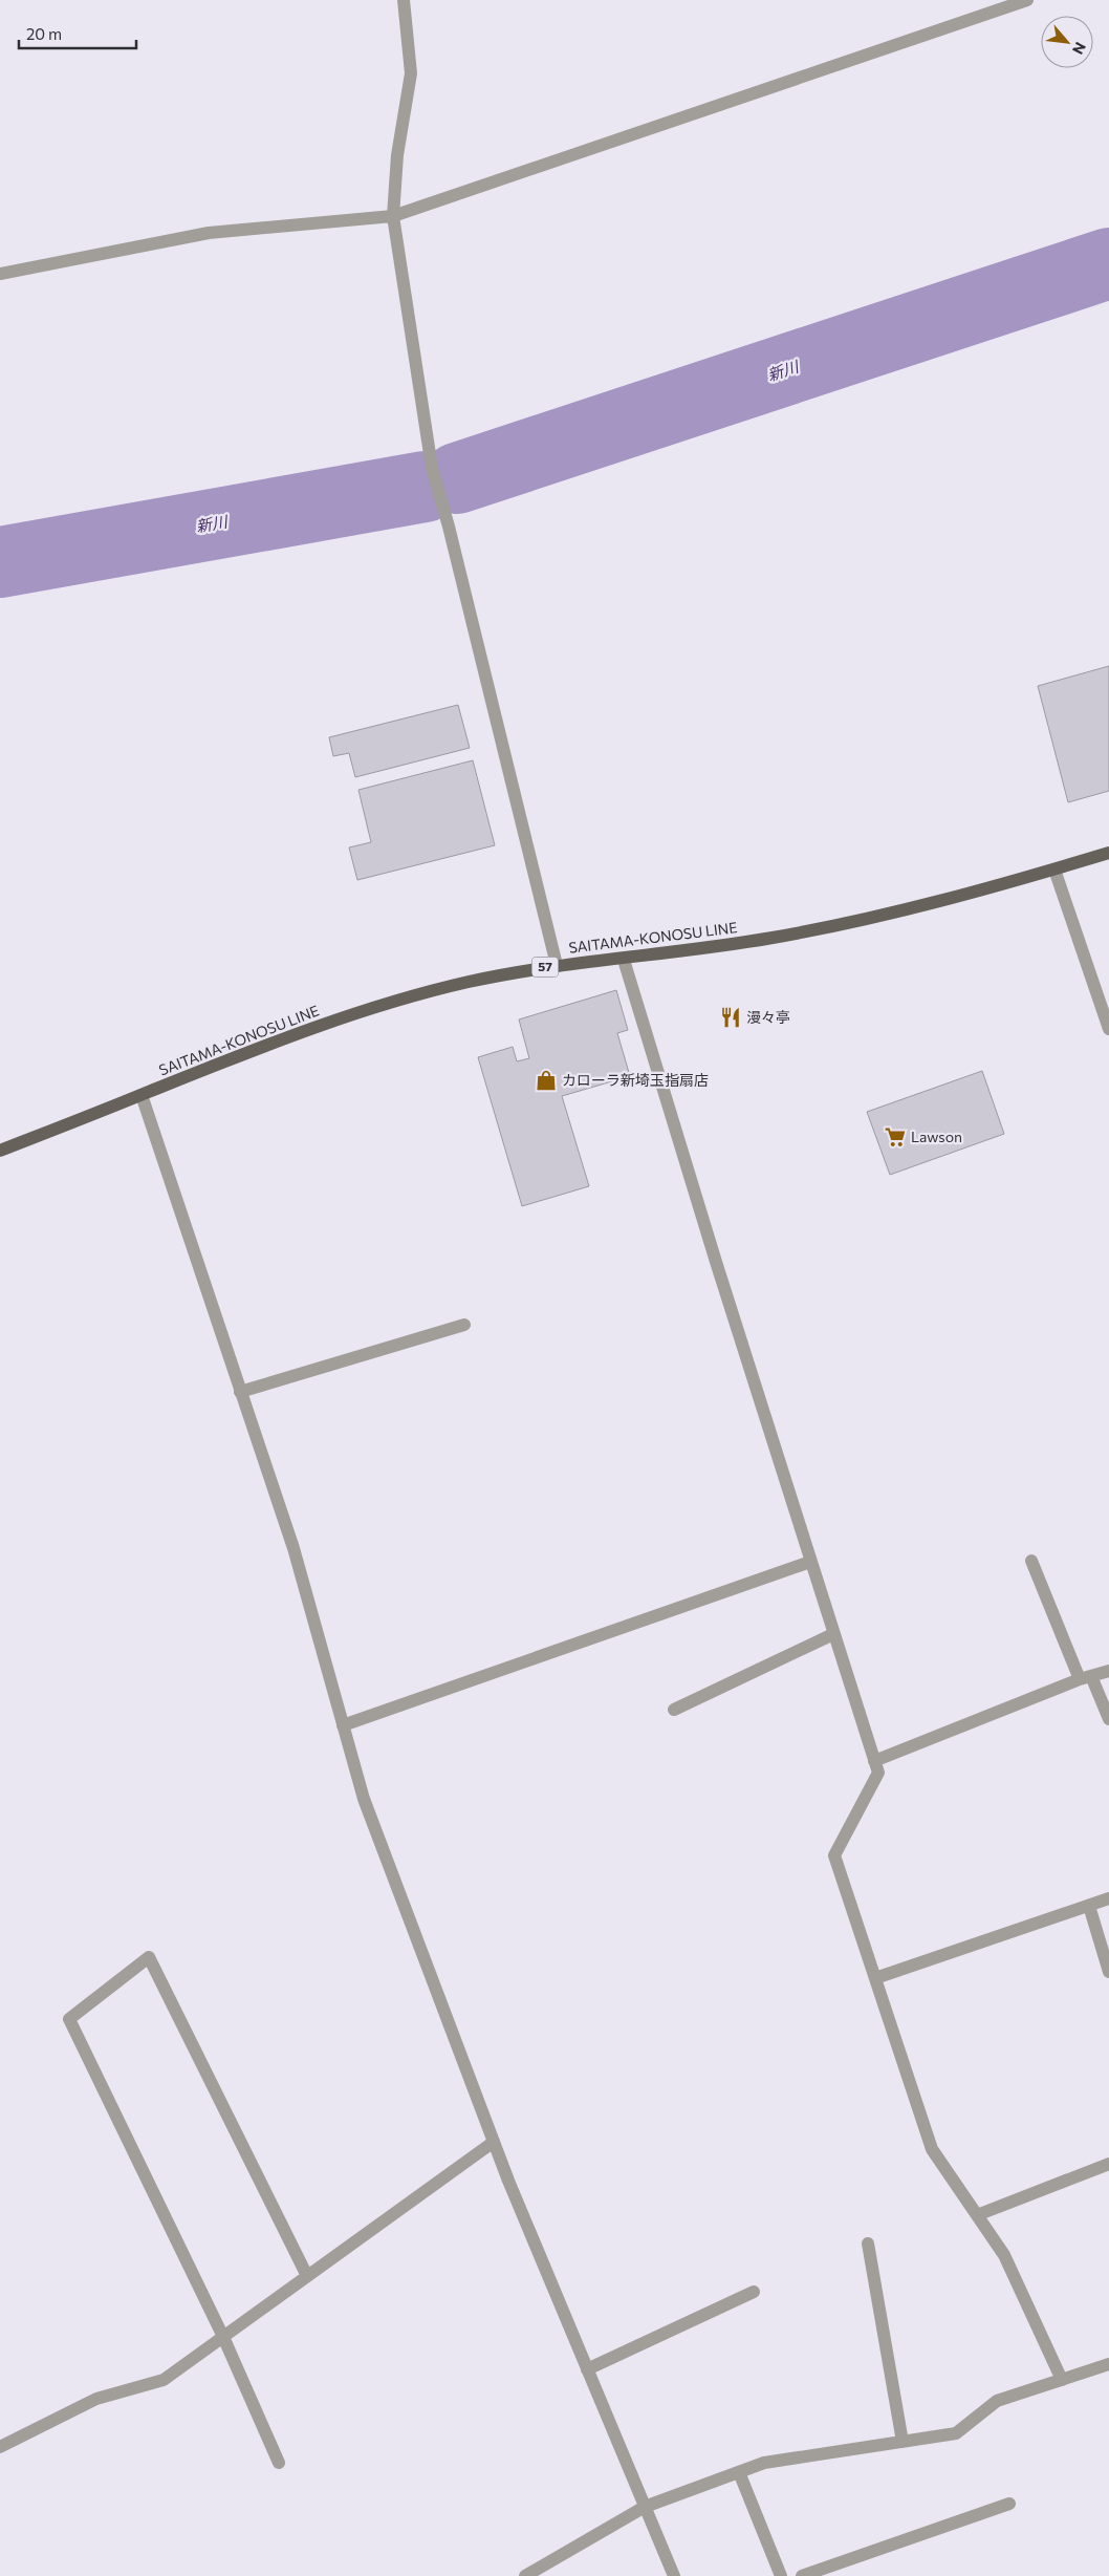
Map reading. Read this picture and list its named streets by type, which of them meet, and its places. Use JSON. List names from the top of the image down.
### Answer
{
  "streets": {
    "main road": ["SAITAMA-KONOSU LINE", "57"]
  },
  "water": ["新川"],
  "places": {
    "restaurant": ["漫々亭"],
    "shop": ["カローラ新埼玉指扇店"],
    "supermarket": ["Lawson"]
  },
  "scale_bar": "20 m",
  "north": "bottom right"
}
